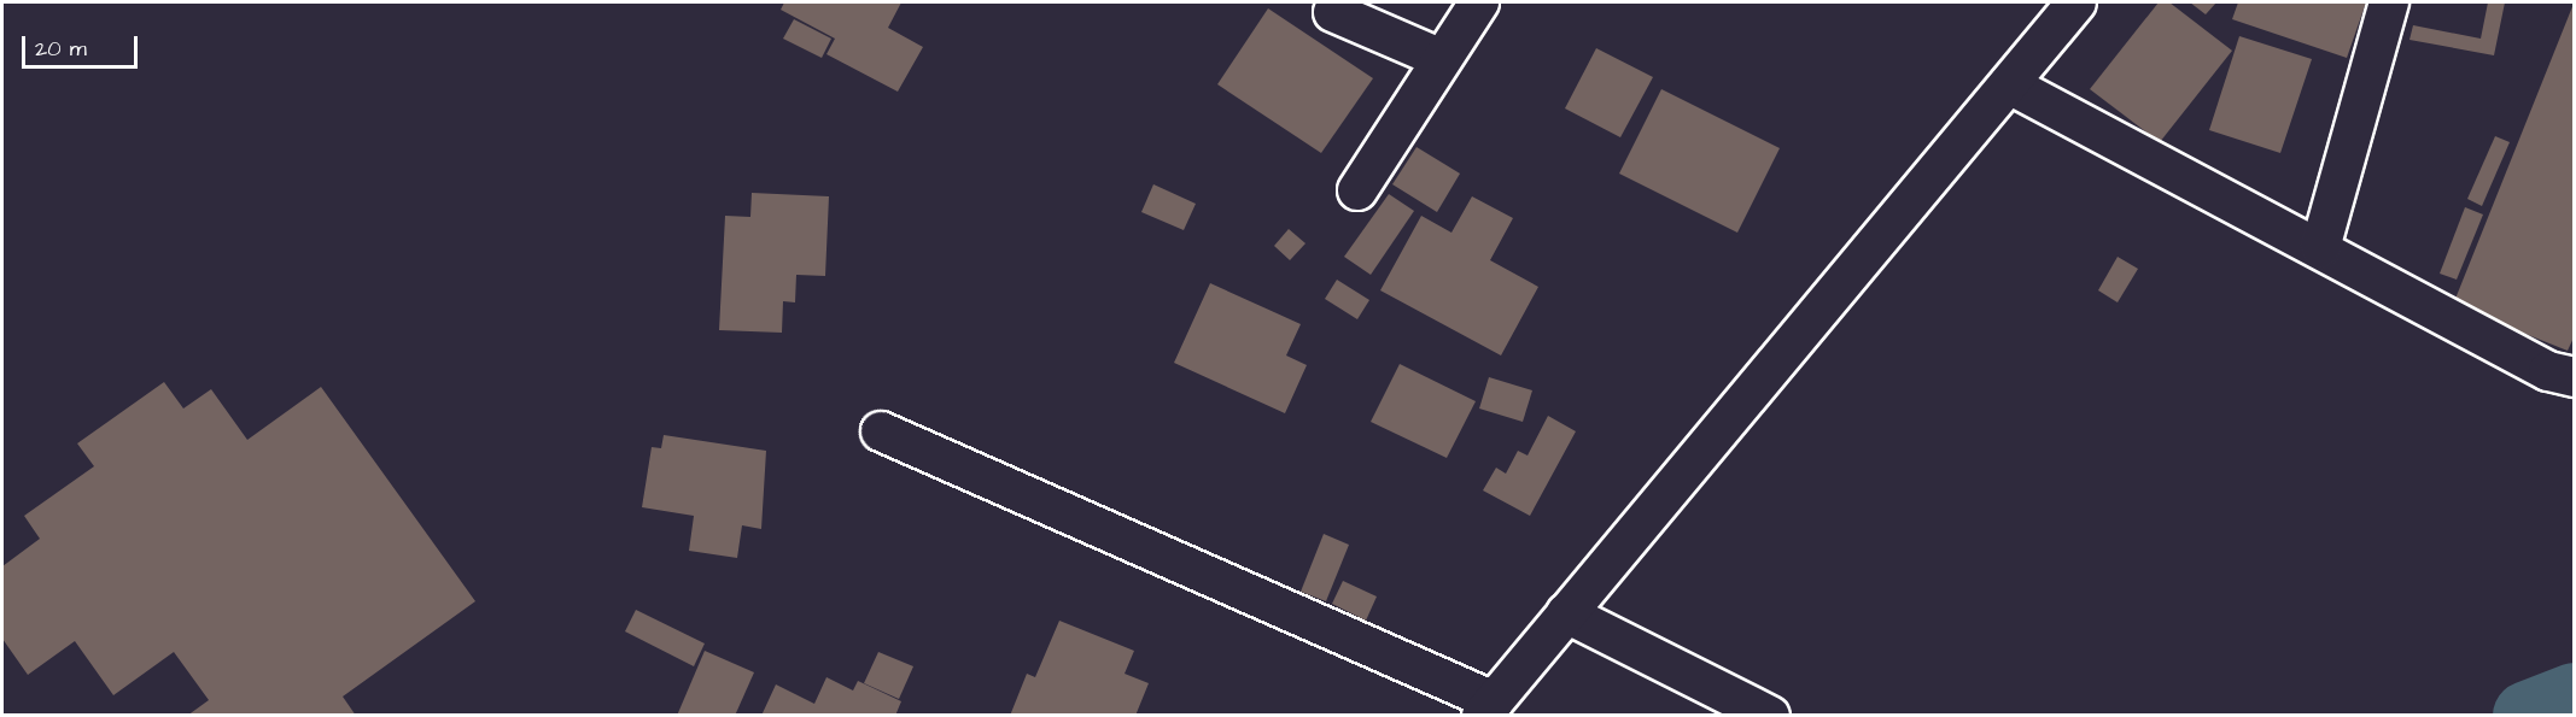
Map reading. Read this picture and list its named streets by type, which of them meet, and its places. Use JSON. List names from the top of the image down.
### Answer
{
  "scale_bar": "20 m"
}
